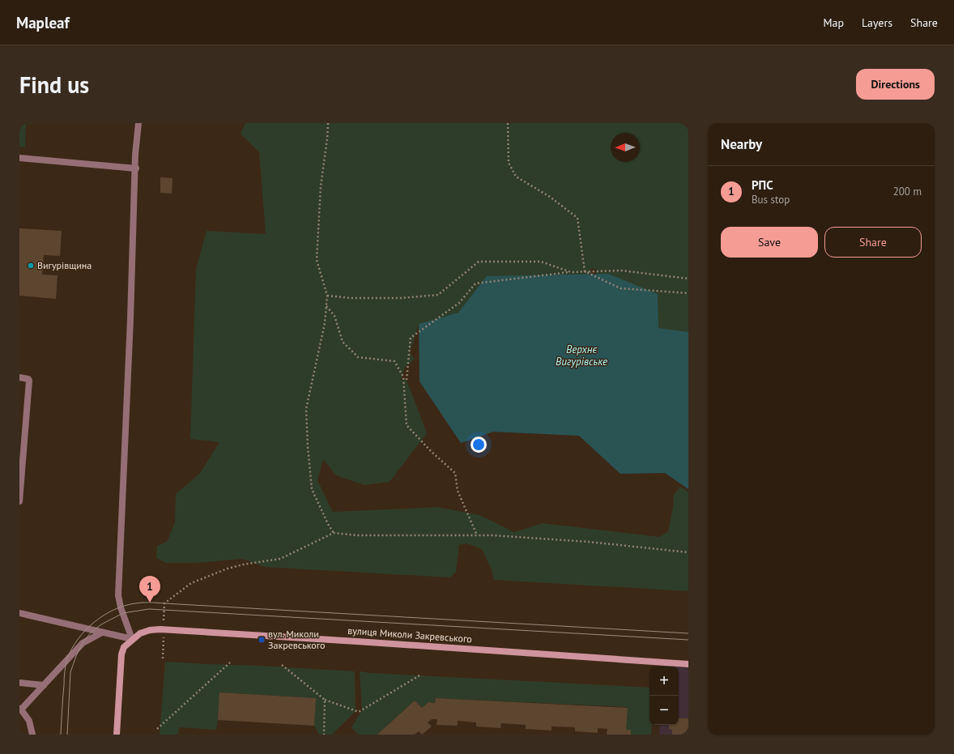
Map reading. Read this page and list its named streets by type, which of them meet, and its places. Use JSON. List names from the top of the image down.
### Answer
{
  "streets": {
    "street": ["вулиця Миколи Закревського"]
  },
  "water": ["Верхнє Вигурівське"],
  "places": {
    "other": ["Вигурівщина"],
    "transit": ["вул. Миколи Закревського"]
  },
  "north": "left",
  "page": {
    "header": "Mapleaf",
    "nav": ["Map", "Layers", "Share"],
    "buttons": [
      "Directions",
      ["Save", "Share"]
    ],
    "title": "Find us",
    "heading": "Nearby",
    "list": [
      {
        "mark": "1",
        "name": "РПС",
        "note": "Bus stop",
        "value": "200 m"
      }
    ],
    "pins": "1",
    "map_buttons": ["+", "−"]
  }
}
